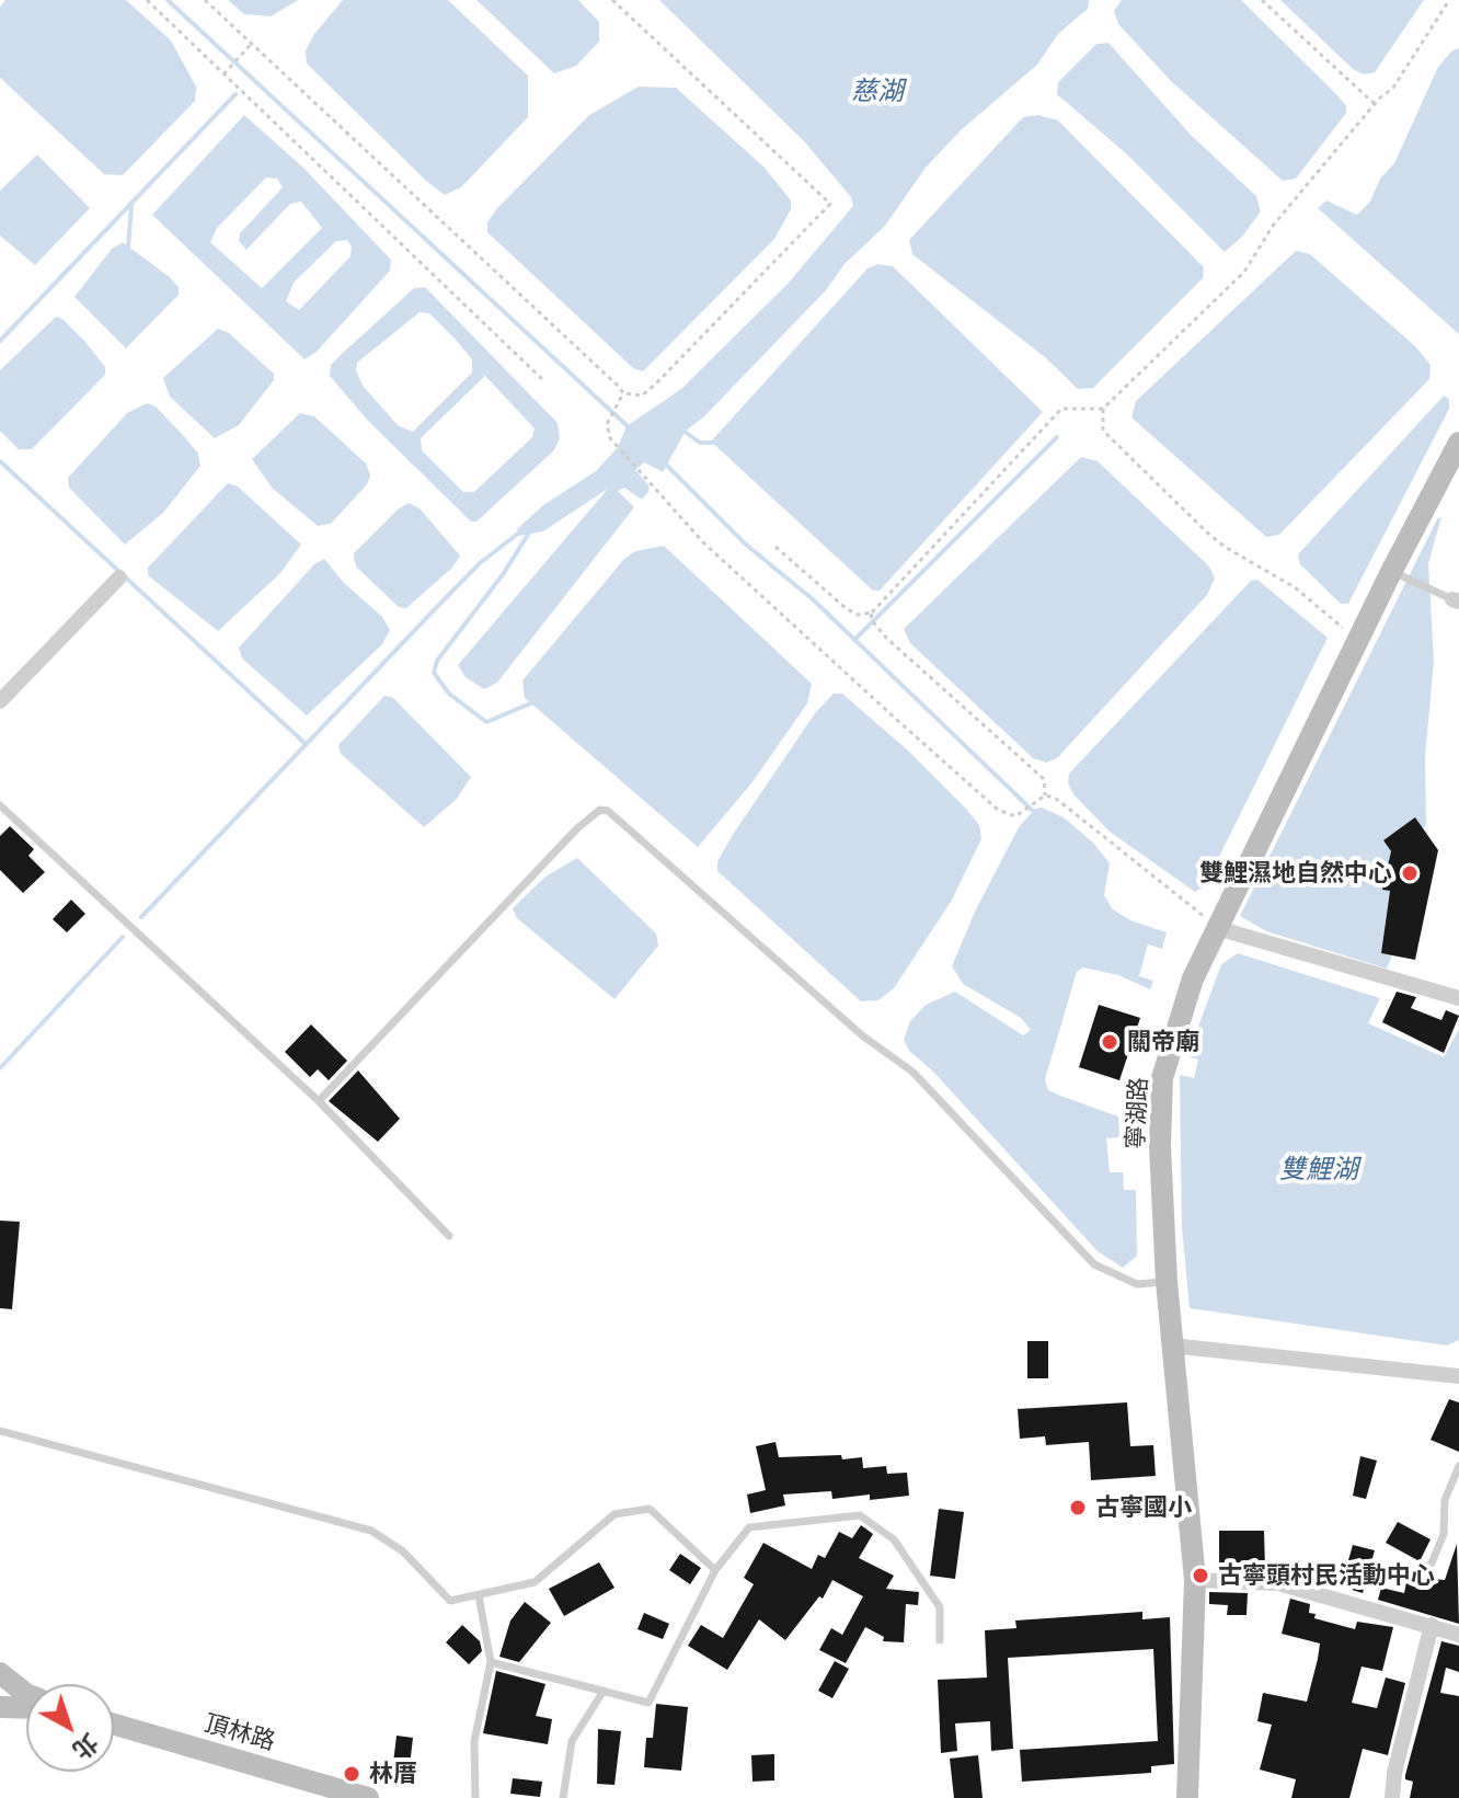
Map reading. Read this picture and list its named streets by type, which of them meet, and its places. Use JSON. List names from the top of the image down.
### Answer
{
  "streets": {
    "main road": ["寧湖路", "頂林路"]
  },
  "water": ["慈湖", "雙鯉湖"],
  "places": [
    "雙鯉濕地自然中心",
    "關帝廟",
    "古寧國小",
    "古寧頭村民活動中心",
    "林厝"
  ],
  "north": "bottom right"
}
